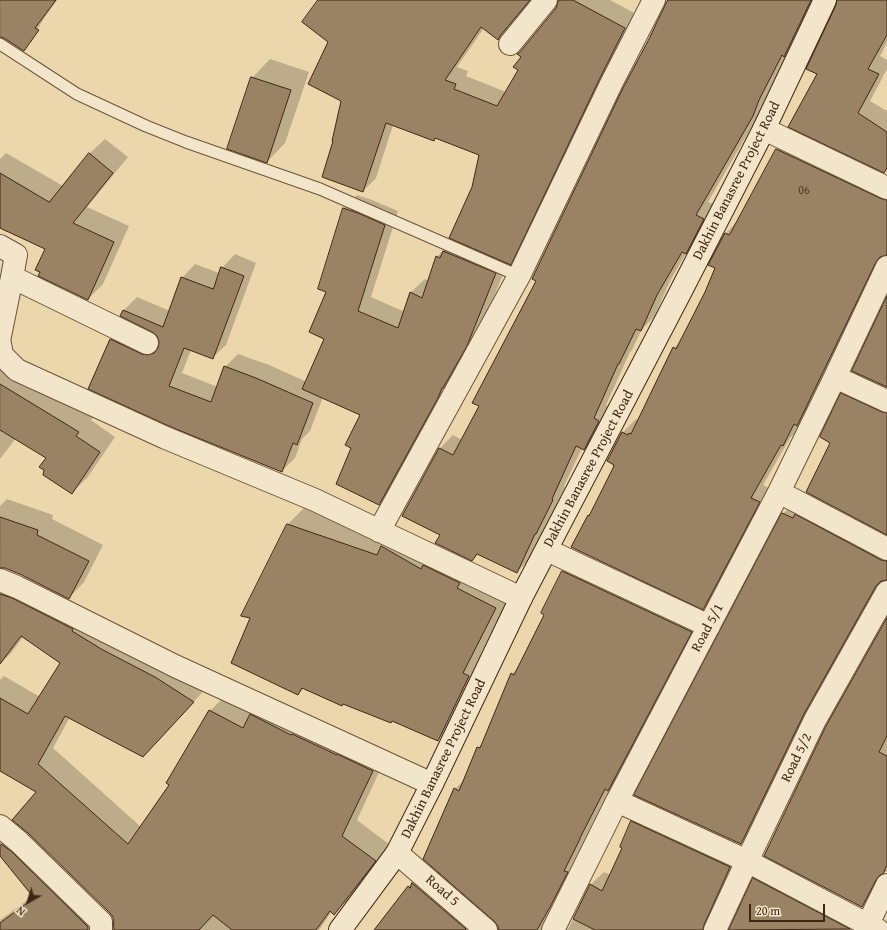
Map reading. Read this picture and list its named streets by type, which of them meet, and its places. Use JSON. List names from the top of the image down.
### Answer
{
  "streets": {
    "street": [
      "Dakhin Banasree Project Road",
      "Road 5/1",
      "Road 5/2",
      "Road 5"
    ]
  },
  "crossings": [
    ["Dakhin Banasree Project Road", "Road 5"]
  ],
  "house_numbers": ["06"],
  "scale_bar": "20 m",
  "north": "bottom left"
}
